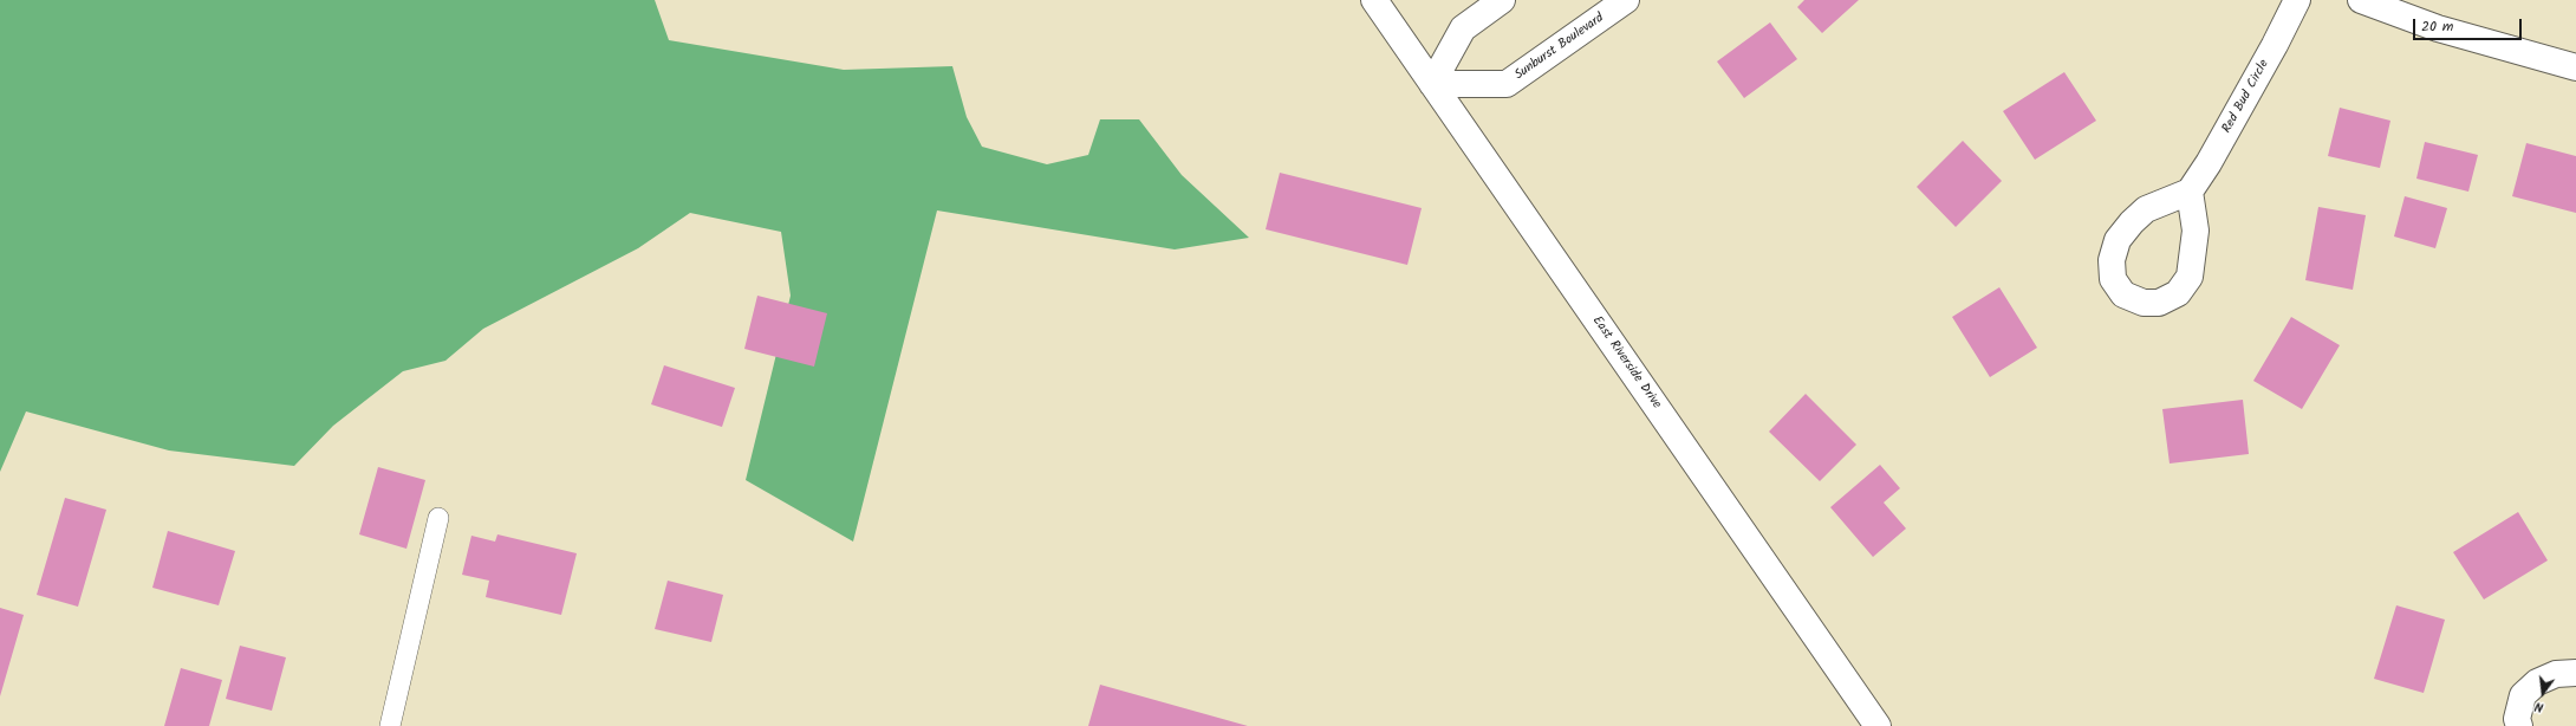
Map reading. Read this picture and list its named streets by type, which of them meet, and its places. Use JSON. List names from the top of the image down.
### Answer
{
  "streets": {
    "street": ["Sunburst Boulevard", "Red Bud Circle", "East Riverside Drive"]
  },
  "crossings": [
    ["Sunburst Boulevard", "East Riverside Drive"]
  ],
  "scale_bar": "20 m",
  "north": "bottom"
}
